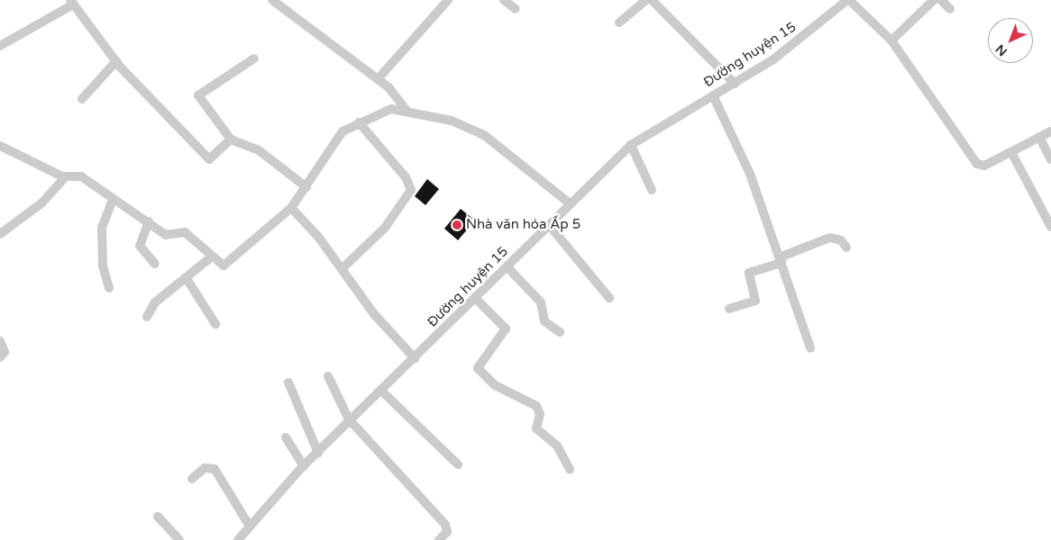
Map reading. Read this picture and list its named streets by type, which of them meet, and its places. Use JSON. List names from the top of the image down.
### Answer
{
  "streets": {
    "street": ["Đường huyện 15"]
  },
  "places": ["Nhà văn hóa Ấp 5"],
  "north": "bottom left"
}
